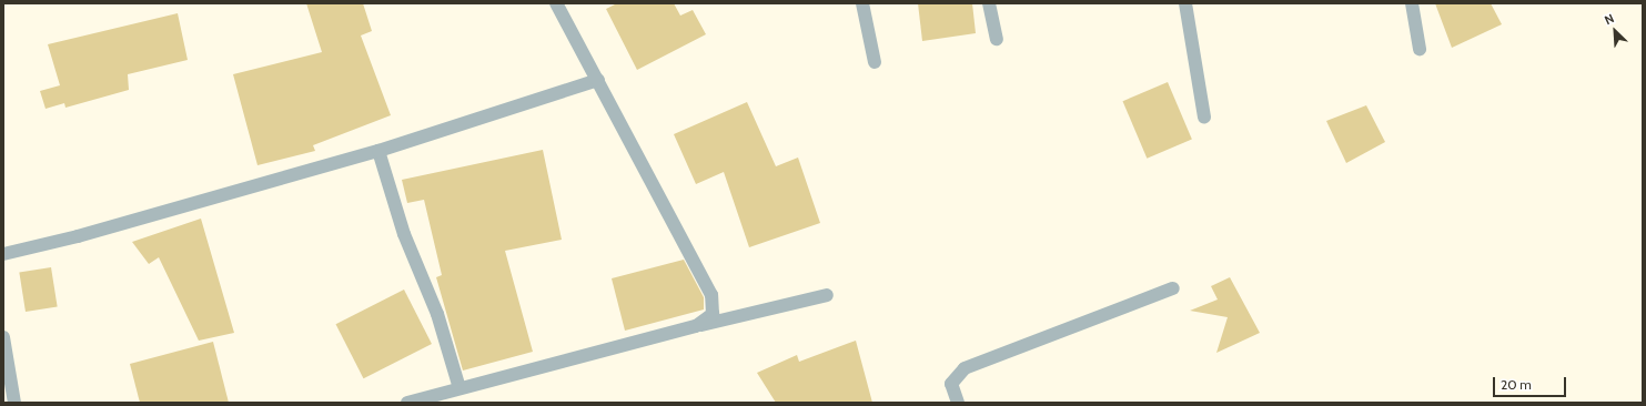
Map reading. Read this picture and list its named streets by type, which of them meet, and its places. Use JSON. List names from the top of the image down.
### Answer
{
  "scale_bar": "20 m",
  "north": "top left"
}
